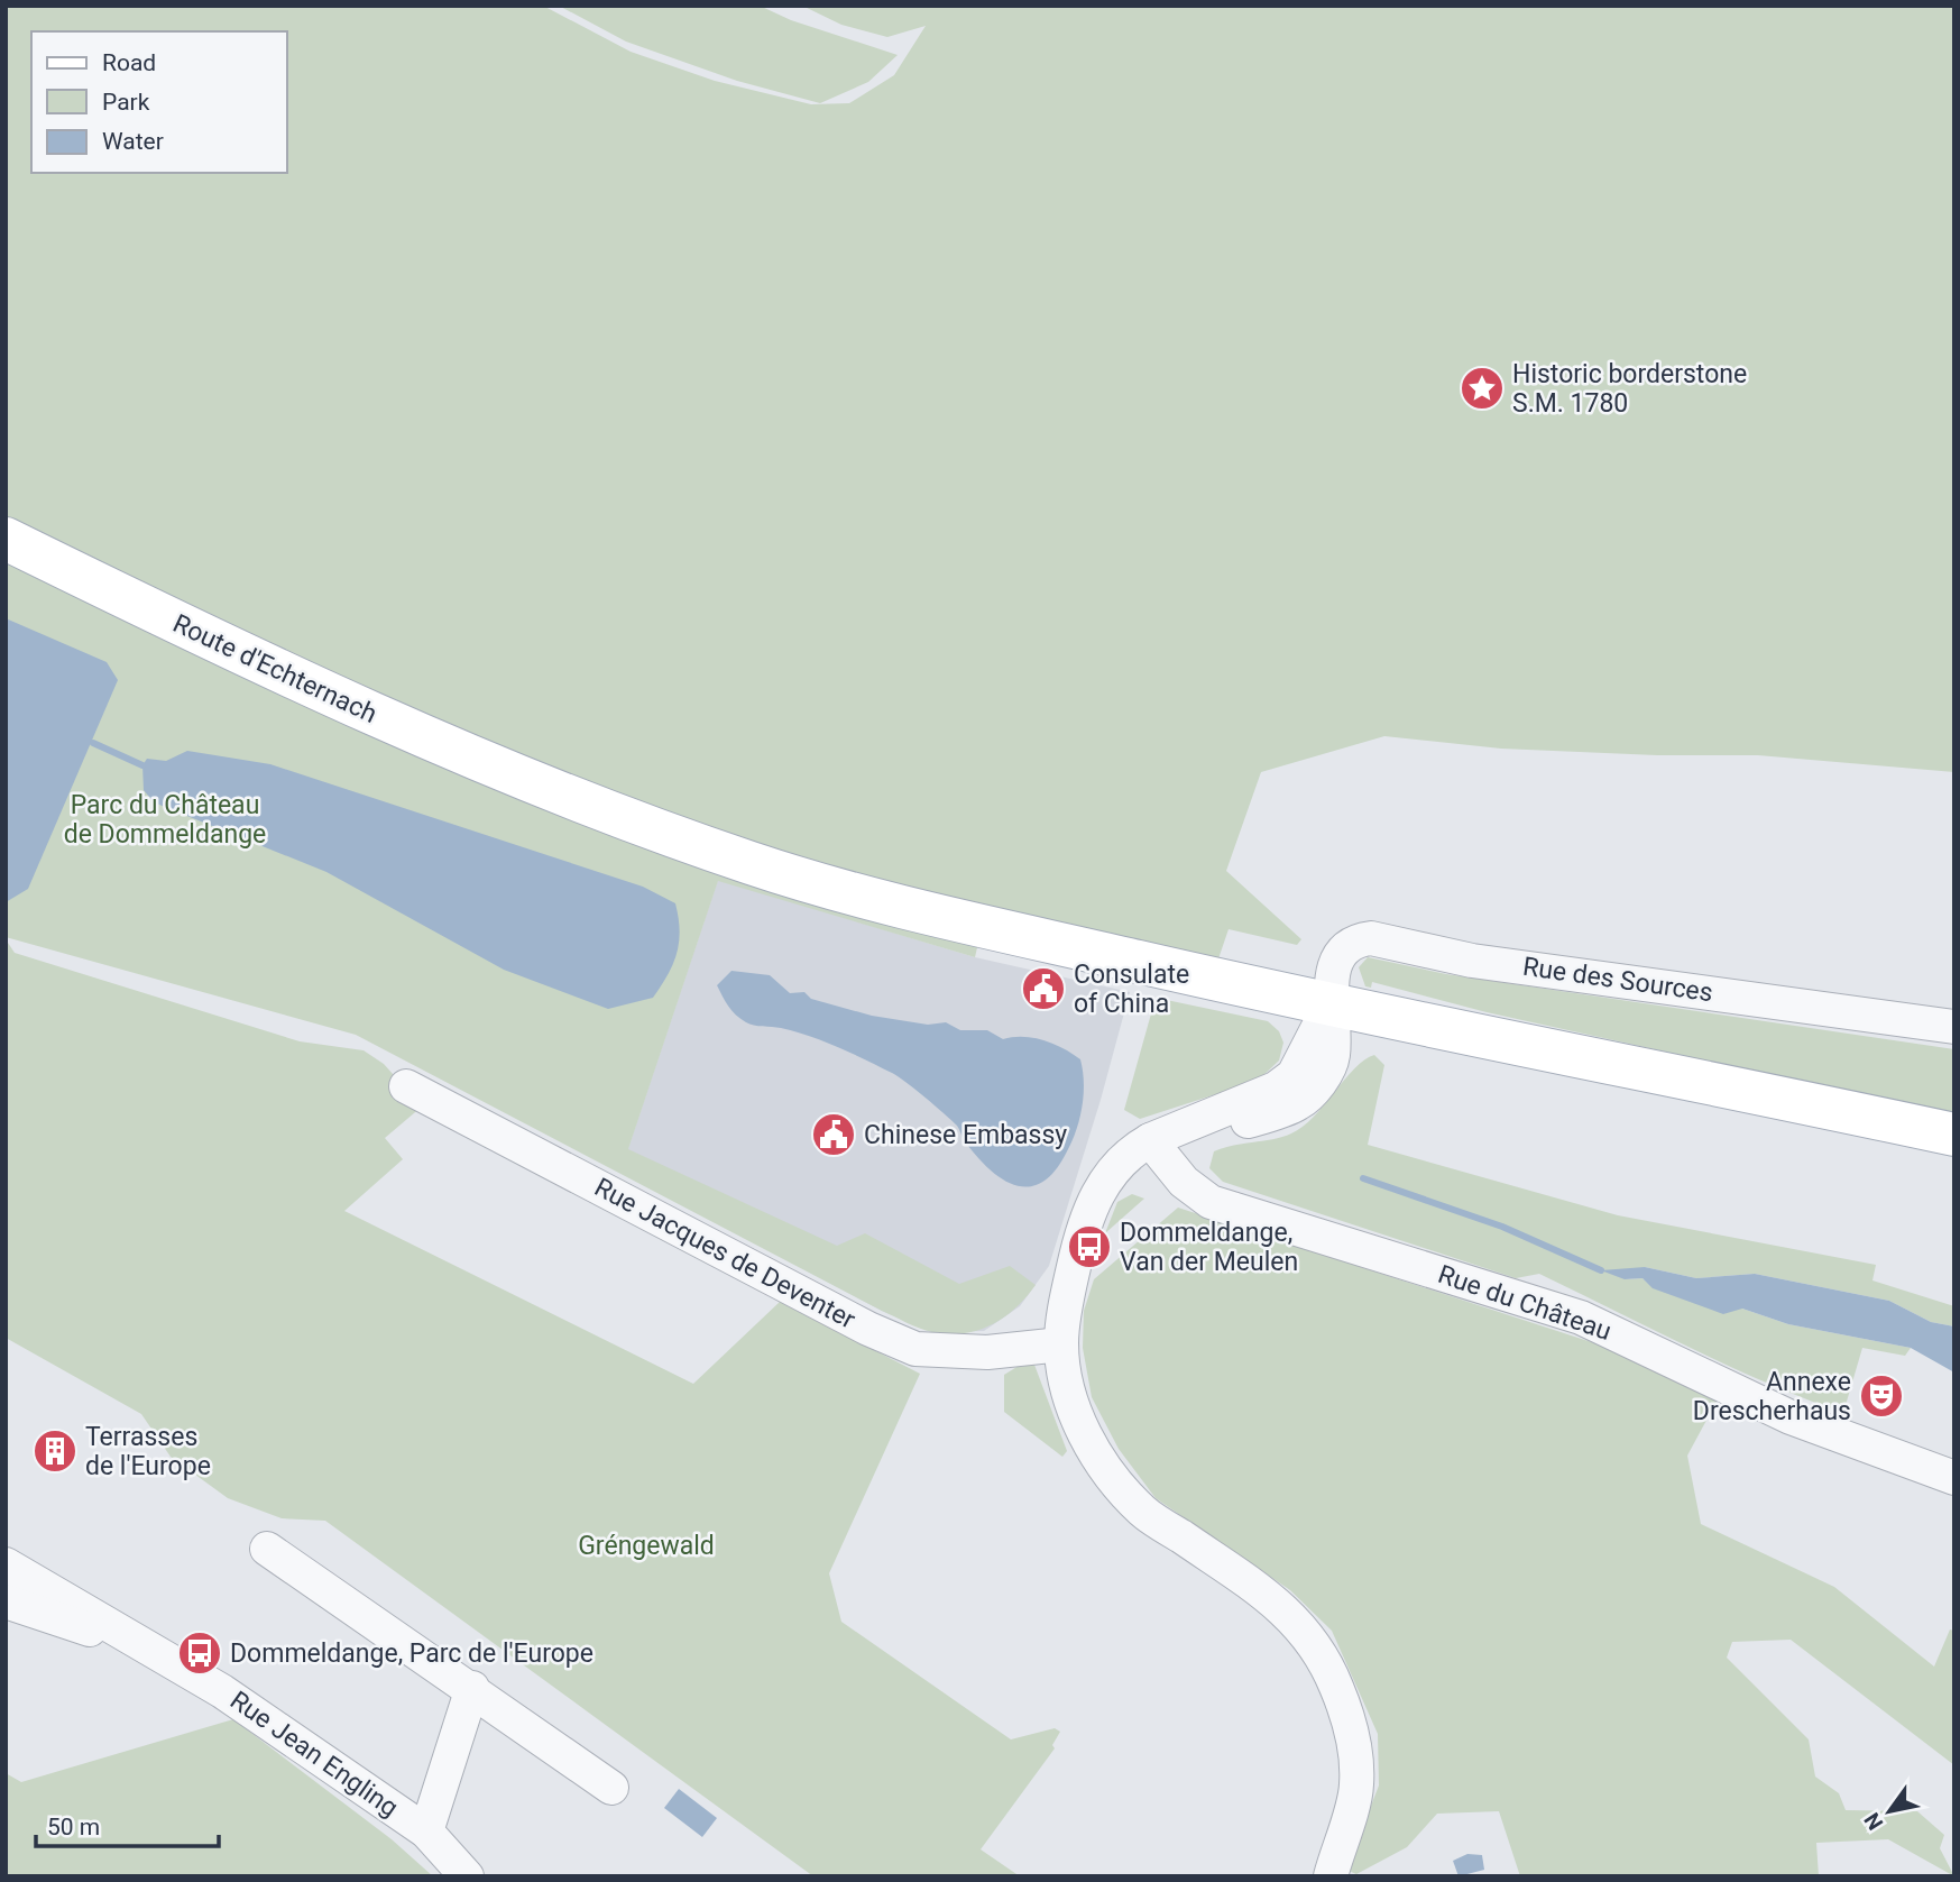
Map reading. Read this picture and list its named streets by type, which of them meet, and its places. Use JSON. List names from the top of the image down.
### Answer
{
  "streets": {
    "main road": ["Route d'Echternach"],
    "street": [
      "Rue des Sources",
      "Rue Jacques de Deventer",
      "Rue du Château",
      "Rue Jean Engling"
    ]
  },
  "crossings": [
    ["Route d'Echternach", "Rue des Sources"],
    ["Rue des Sources", "Rue Jacques de Deventer"],
    ["Rue des Sources", "Rue du Château"]
  ],
  "parks": ["Parc du Château de Dommeldange", "Gréngewald"],
  "places": {
    "place": ["Historic borderstone S.M. 1780"],
    "public building": ["Consulate of China", "Chinese Embassy"],
    "bus stop": ["Dommeldange, Van der Meulen", "Dommeldange, Parc de l'Europe"],
    "theatre": ["Annexe Drescherhaus"],
    "building": ["Terrasses de l'Europe"]
  },
  "legend": ["Road", "Park", "Water"],
  "scale_bar": "50 m",
  "north": "bottom left"
}
